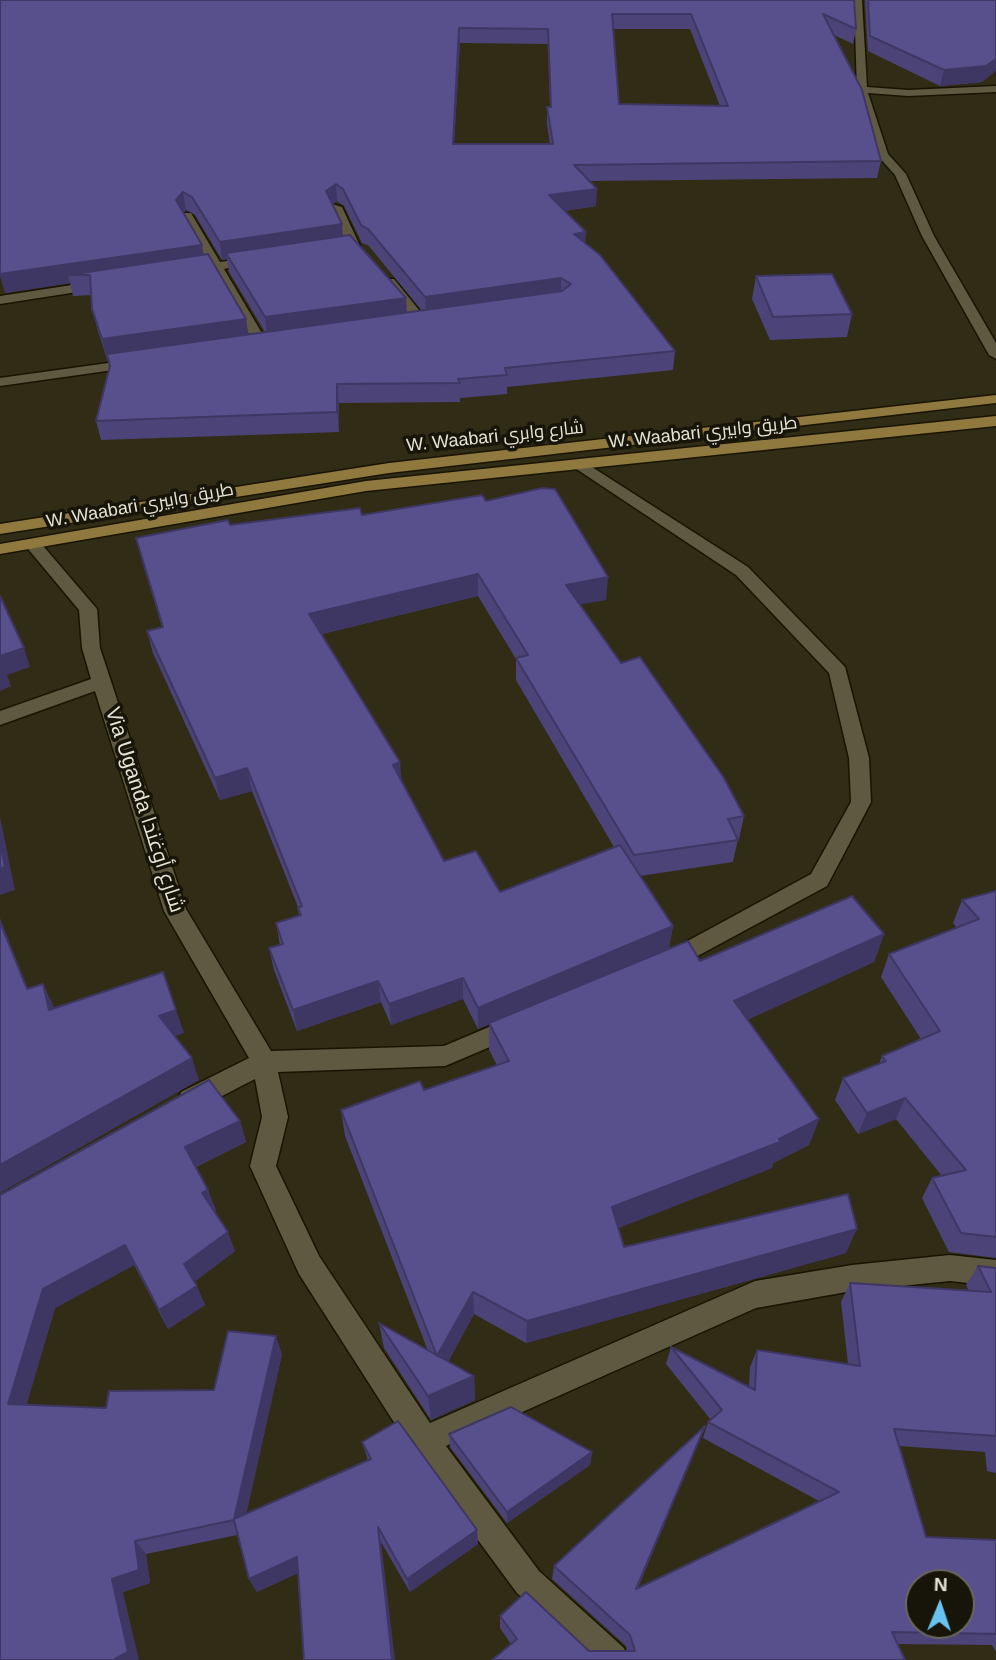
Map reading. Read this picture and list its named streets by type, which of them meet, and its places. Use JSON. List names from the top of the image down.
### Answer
{
  "streets": {
    "main road": ["W. Waabari طريق وابيري", "W. Waabari شارع وابري"],
    "street": ["Via Uganda شارع أوغندا"]
  },
  "crossings": [
    ["W. Waabari طريق وابيري", "Via Uganda شارع أوغندا"]
  ],
  "north": "top"
}
